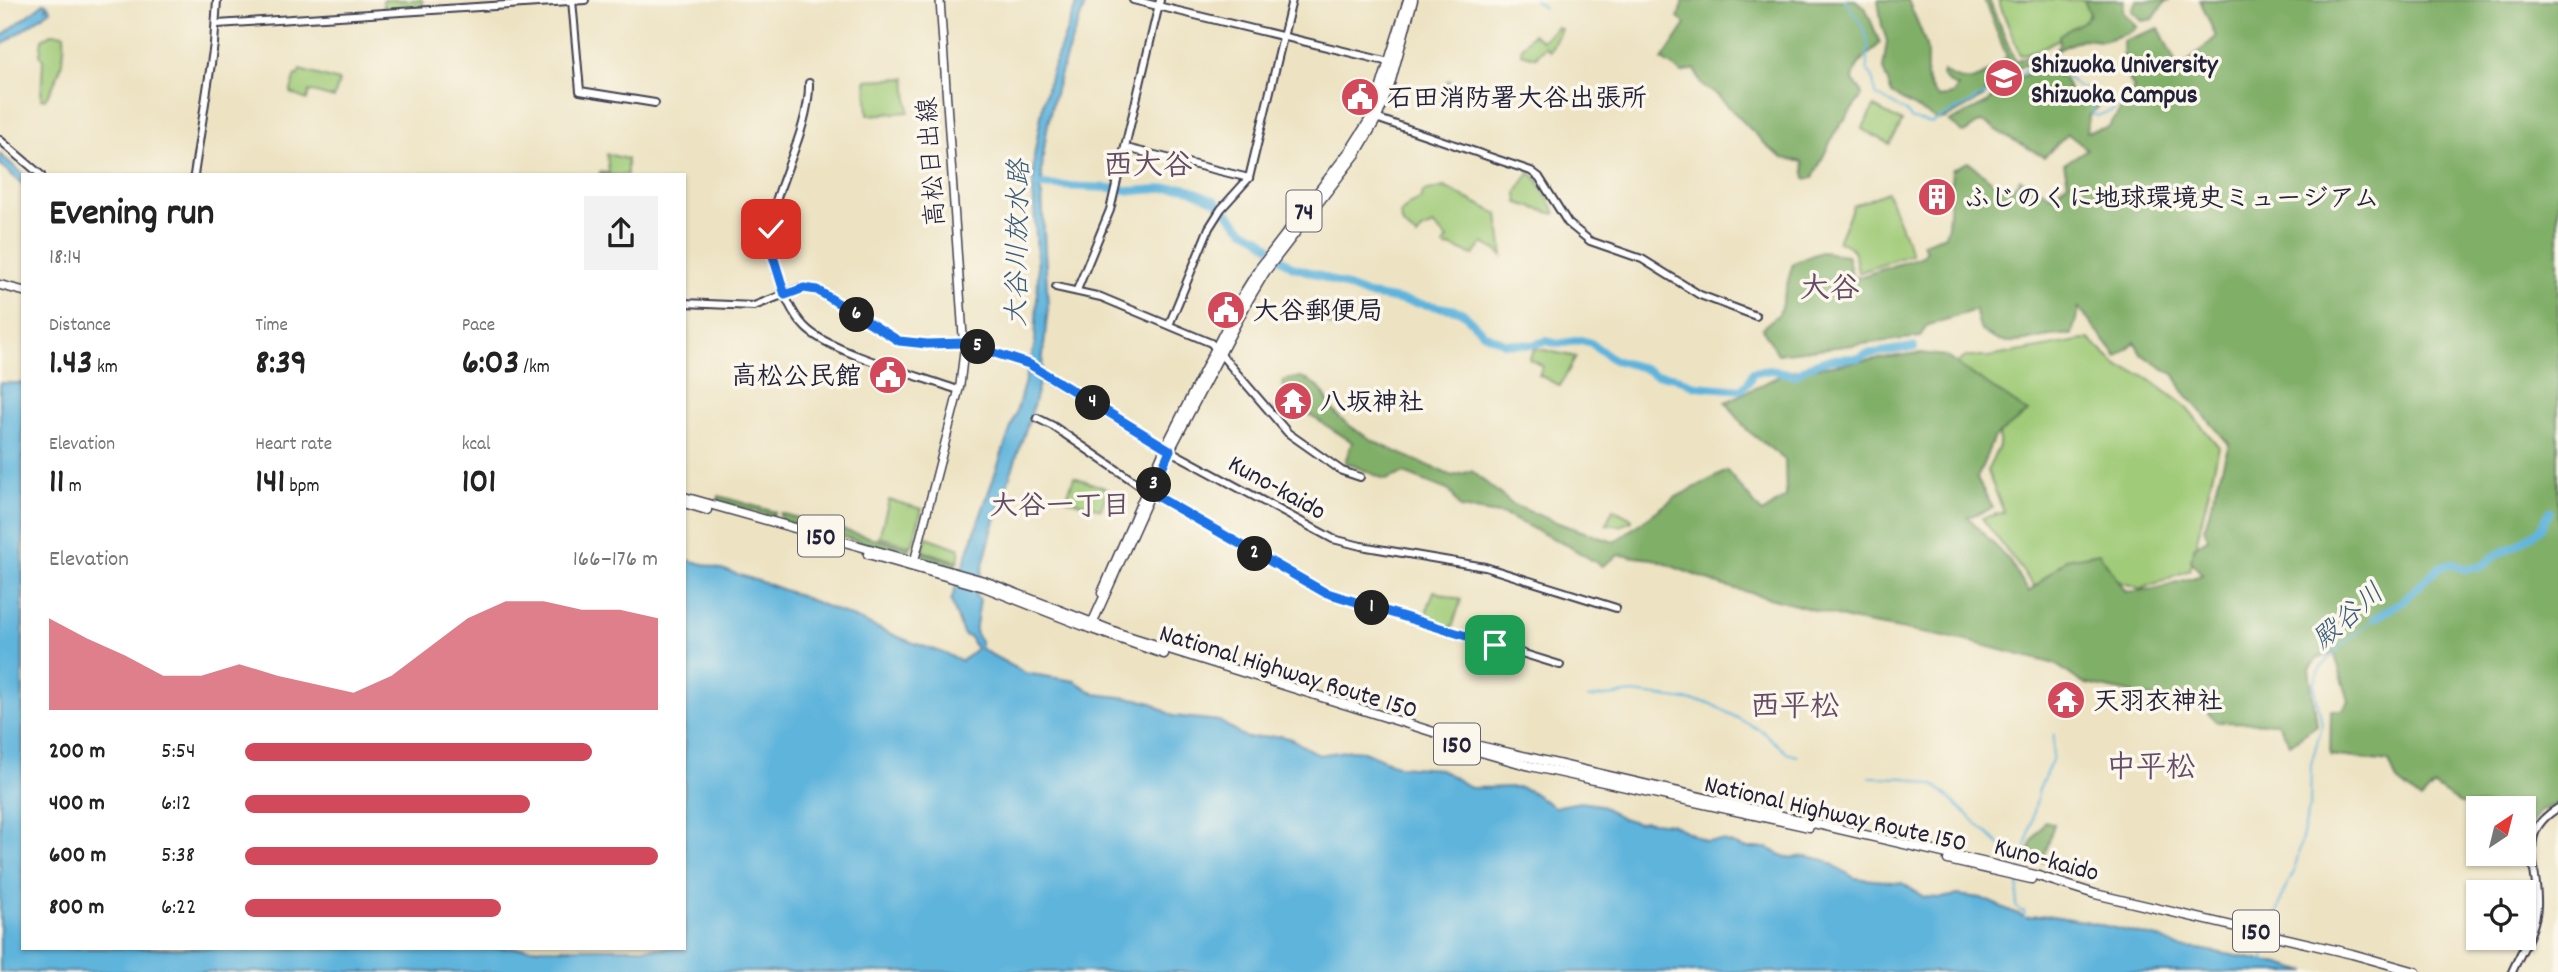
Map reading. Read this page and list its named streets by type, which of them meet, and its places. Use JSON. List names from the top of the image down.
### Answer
{
  "streets": {
    "main road": [
      "高松日出線",
      "74",
      "Kuno-kaido",
      "150",
      "National Highway Route 150"
    ]
  },
  "crossings": [
    ["高松日出線", "Kuno-kaido"],
    ["74", "Kuno-kaido"],
    ["74", "National Highway Route 150"],
    ["Kuno-kaido", "National Highway Route 150"]
  ],
  "districts": [
    "西大谷",
    "大谷",
    "大谷一丁目",
    "西平松",
    "中平松"
  ],
  "water": ["大谷川放水路", "殿谷川"],
  "places": {
    "school or university": ["Shizuoka University Shizuoka Campus"],
    "public building": ["石田消防署大谷出張所", "大谷郵便局", "高松公民館"],
    "building": ["ふじのくに地球環境史ミュージアム"],
    "temple": ["八坂神社", "天羽衣神社"]
  },
  "north": "top right",
  "page": {
    "heading": ["Evening run", "18:14"],
    "stats": [
      ["Distance", "1.43 km"],
      ["Time", "8:39"],
      ["Pace", "6:03 /km"],
      ["Elevation", "11 m"],
      ["Heart rate", "141 bpm"],
      ["kcal", "101"]
    ],
    "pins": [
      "6",
      "5",
      "4",
      "3",
      "2",
      "1"
    ],
    "chart": ["Elevation", "166–176 m"],
    "list": [
      {
        "name": "200 m",
        "note": "5:54"
      },
      {
        "name": "400 m",
        "note": "6:12"
      },
      {
        "name": "600 m",
        "note": "5:38"
      },
      {
        "name": "800 m",
        "note": "6:22"
      }
    ]
  }
}
